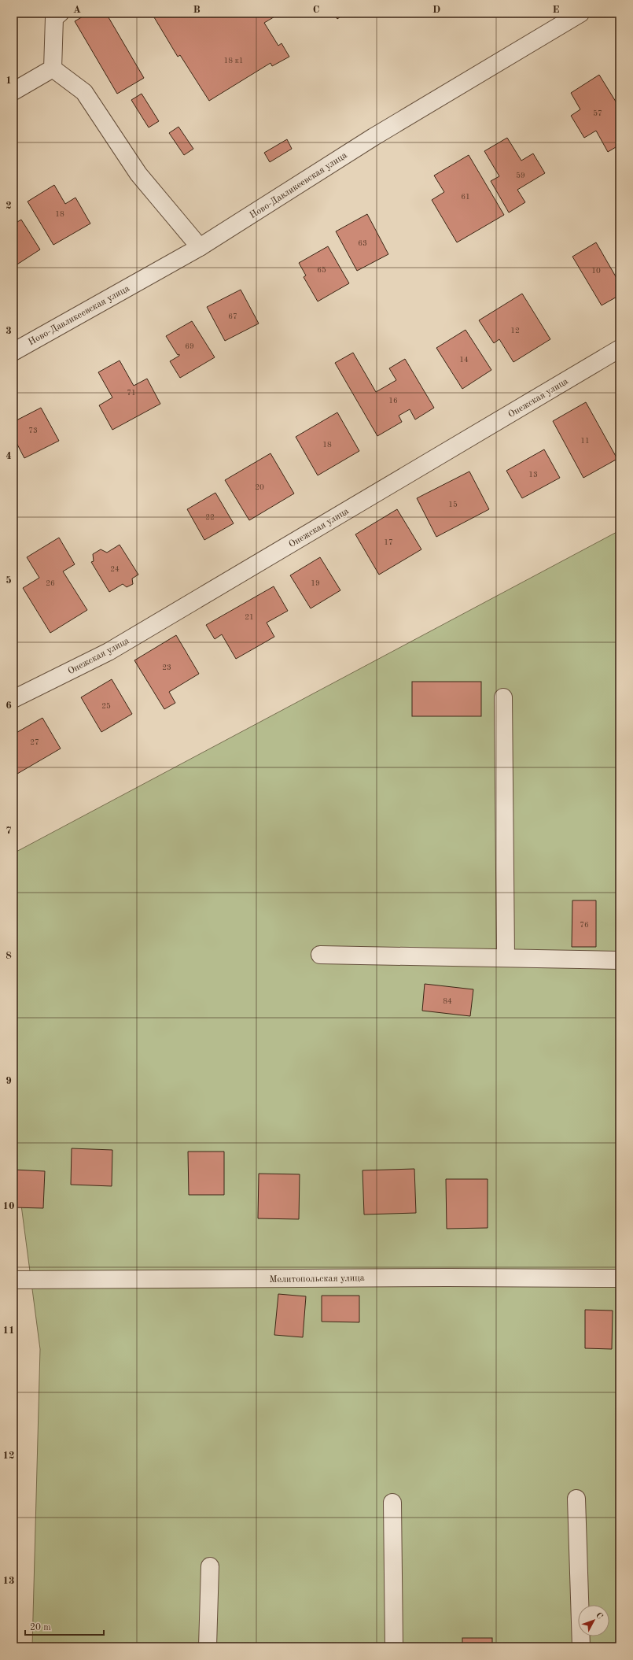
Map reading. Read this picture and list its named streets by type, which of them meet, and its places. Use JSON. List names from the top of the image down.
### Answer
{
  "streets": {
    "street": ["Ново-Давликеевская улица", "Онежская улица", "Мелитопольская улица"]
  },
  "house_numbers": [
    "18 к1",
    "57",
    "59",
    "61",
    "18",
    "63",
    "65",
    "10",
    "67",
    "12",
    "69",
    "14",
    "71",
    "16",
    "73",
    "11",
    "18",
    "13",
    "20",
    "15",
    "22",
    "17",
    "24",
    "26",
    "19",
    "21",
    "23",
    "25",
    "27",
    "76",
    "84"
  ],
  "scale_bar": "20 m",
  "north": "top right",
  "grid": {
    "columns": [
      "A",
      "B",
      "C",
      "D",
      "E"
    ],
    "rows": [
      "1",
      "2",
      "3",
      "4",
      "5",
      "6",
      "7",
      "8",
      "9",
      "10",
      "11",
      "12",
      "13"
    ]
  }
}
